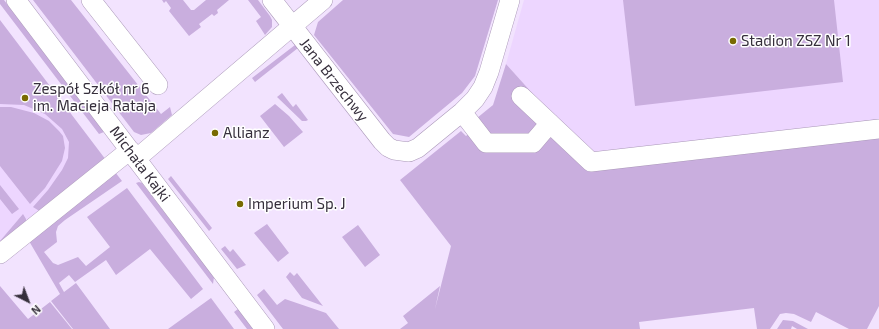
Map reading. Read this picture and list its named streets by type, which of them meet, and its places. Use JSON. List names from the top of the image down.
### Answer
{
  "streets": {
    "street": ["Jana Brzechwy", "Michała Kajki"]
  },
  "places": [
    "Stadion ZSZ Nr 1",
    "Zespół Szkół nr 6 im. Macieja Rataja",
    "Allianz",
    "Imperium Sp. J"
  ],
  "north": "bottom right"
}
